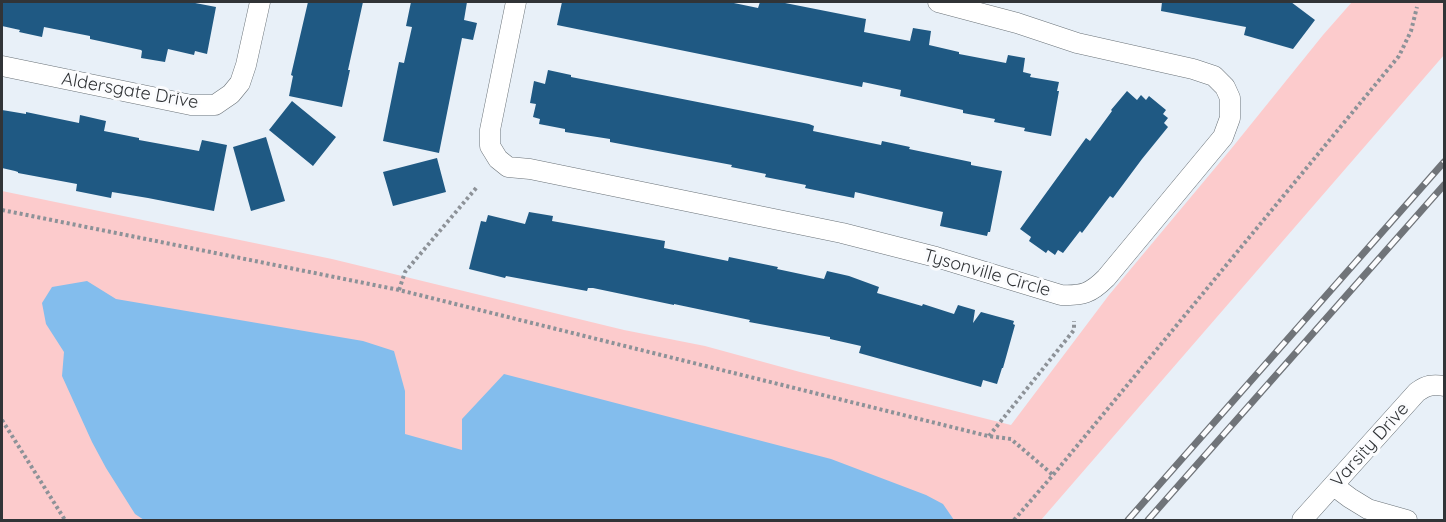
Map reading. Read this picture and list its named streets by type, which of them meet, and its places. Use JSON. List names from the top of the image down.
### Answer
{
  "streets": {
    "street": ["Aldersgate Drive", "Tysonville Circle", "Varsity Drive"]
  }
}
